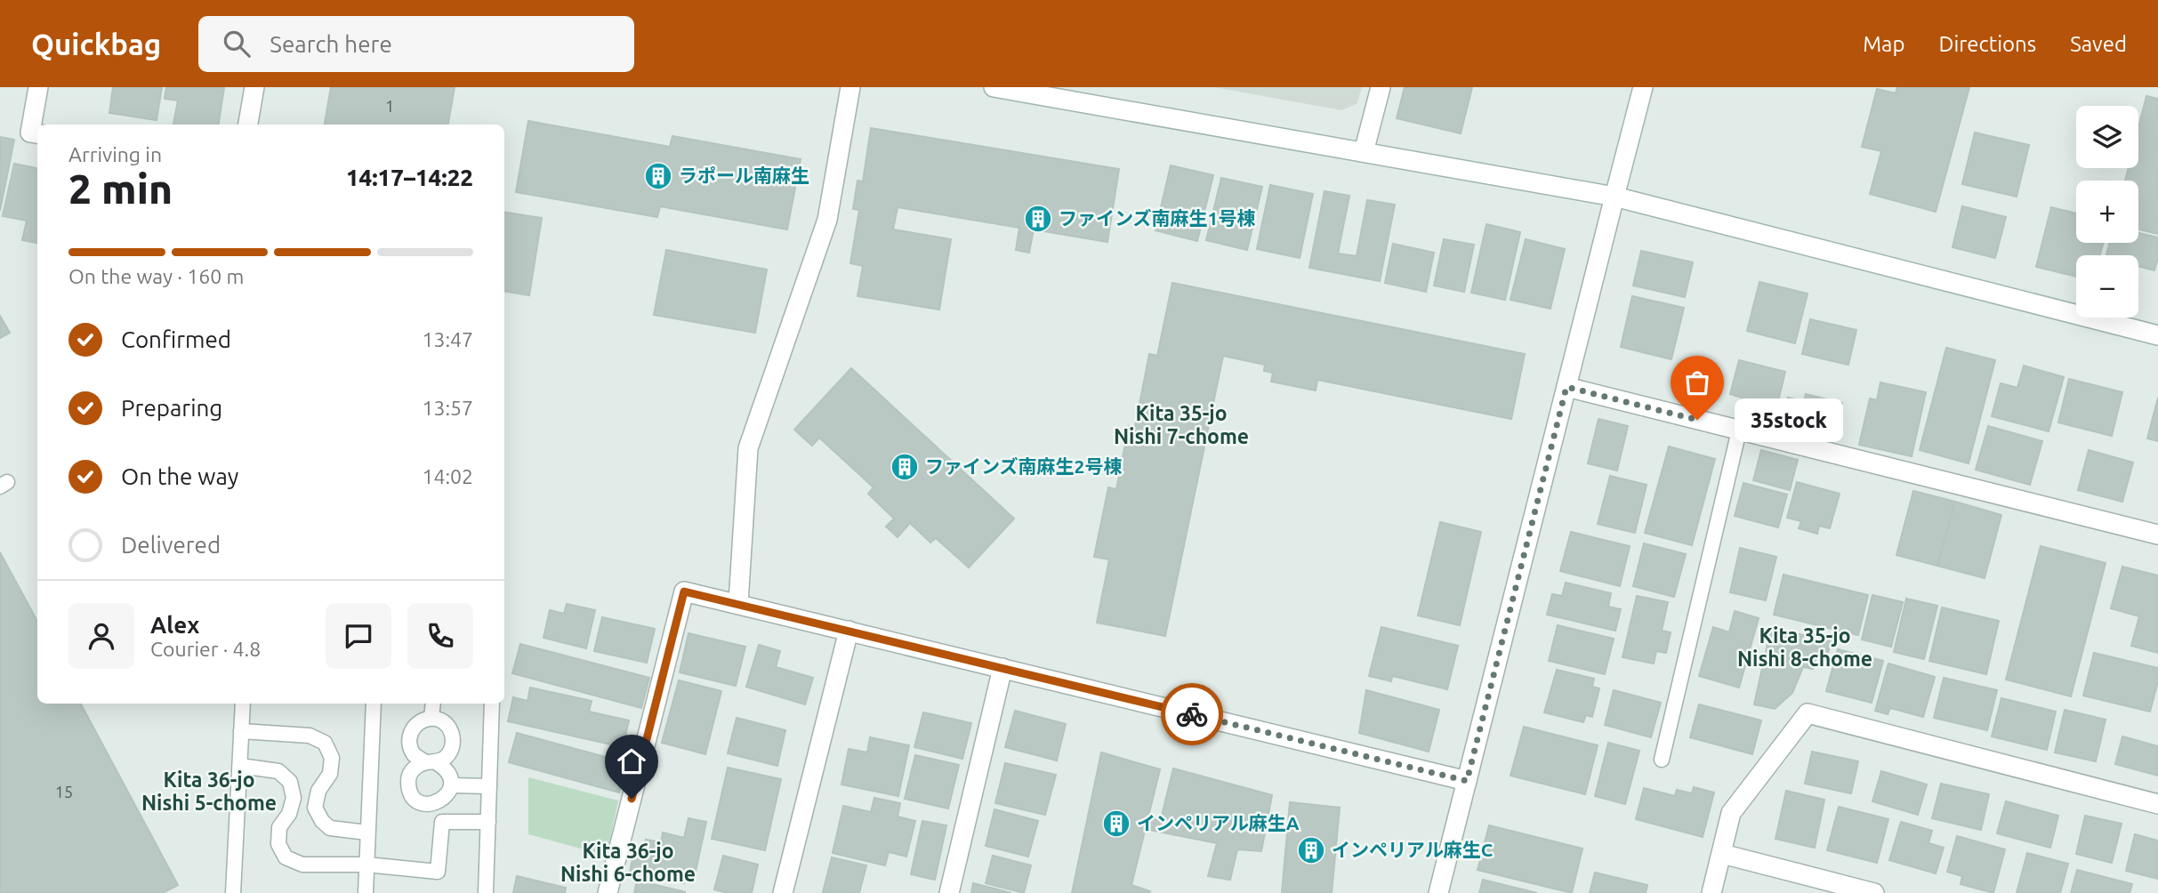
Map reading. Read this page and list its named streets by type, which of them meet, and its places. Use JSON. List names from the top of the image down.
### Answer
{
  "districts": [
    "Kita 35-jo Nishi 7-chome",
    "Kita 35-jo Nishi 8-chome",
    "Kita 36-jo Nishi 5-chome",
    "Kita 36-jo Nishi 6-chome"
  ],
  "places": {
    "building": [
      "ラポール南麻生",
      "ファインズ南麻生1号棟",
      "ファインズ南麻生2号棟",
      "インペリアル麻生A",
      "インペリアル麻生C"
    ],
    "other": ["35stock"]
  },
  "house_numbers": ["1", "15"],
  "page": {
    "header": "Quickbag",
    "search": "Search here",
    "nav": ["Map", "Directions", "Saved"],
    "map_buttons": ["+", "−"],
    "heading": ["2 min", "Arriving in", "14:17–14:22"],
    "panel": ["Alex", "Courier · 4.8"],
    "bar": "On the way · 160 m",
    "list": [
      ["Confirmed", "13:47"],
      ["Preparing", "13:57"],
      ["On the way", "14:02"],
      "Delivered"
    ],
    "bubble": "35stock"
  }
}
